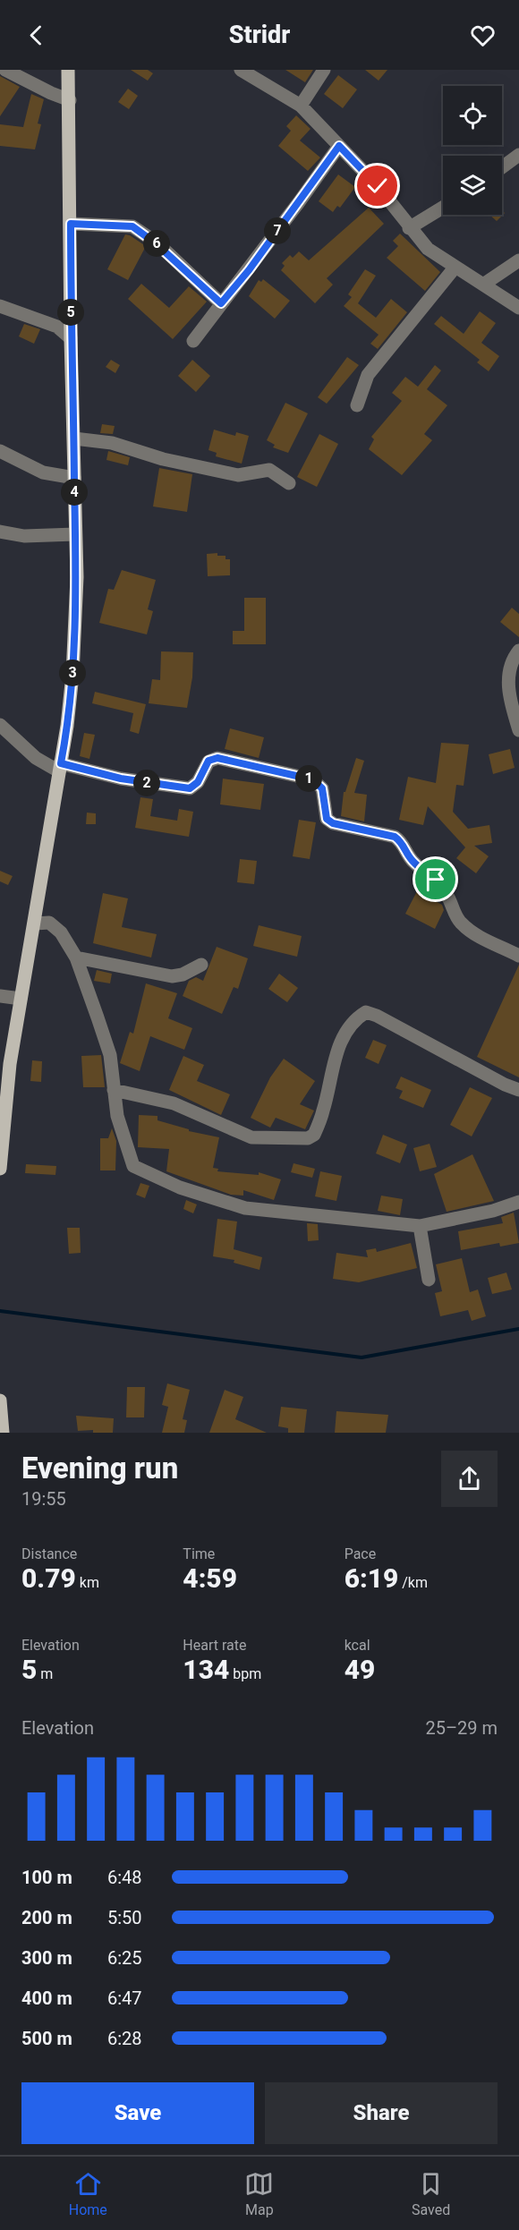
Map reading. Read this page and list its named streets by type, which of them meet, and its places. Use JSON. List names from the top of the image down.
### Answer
{
  "page": {
    "header": "Stridr",
    "pins": [
      "7",
      "6",
      "5",
      "4",
      "3",
      "1",
      "2"
    ],
    "heading": ["Evening run", "19:55"],
    "stats": [
      ["Distance", "0.79 km"],
      ["Time", "4:59"],
      ["Pace", "6:19 /km"],
      ["Elevation", "5 m"],
      ["Heart rate", "134 bpm"],
      ["kcal", "49"]
    ],
    "chart": ["Elevation", "25–29 m"],
    "list": [
      {
        "name": "100 m",
        "note": "6:48"
      },
      {
        "name": "200 m",
        "note": "5:50"
      },
      {
        "name": "300 m",
        "note": "6:25"
      },
      {
        "name": "400 m",
        "note": "6:47"
      },
      {
        "name": "500 m",
        "note": "6:28"
      }
    ],
    "buttons": ["Save", "Share"],
    "tabs": ["Home", "Map", "Saved"]
  }
}
